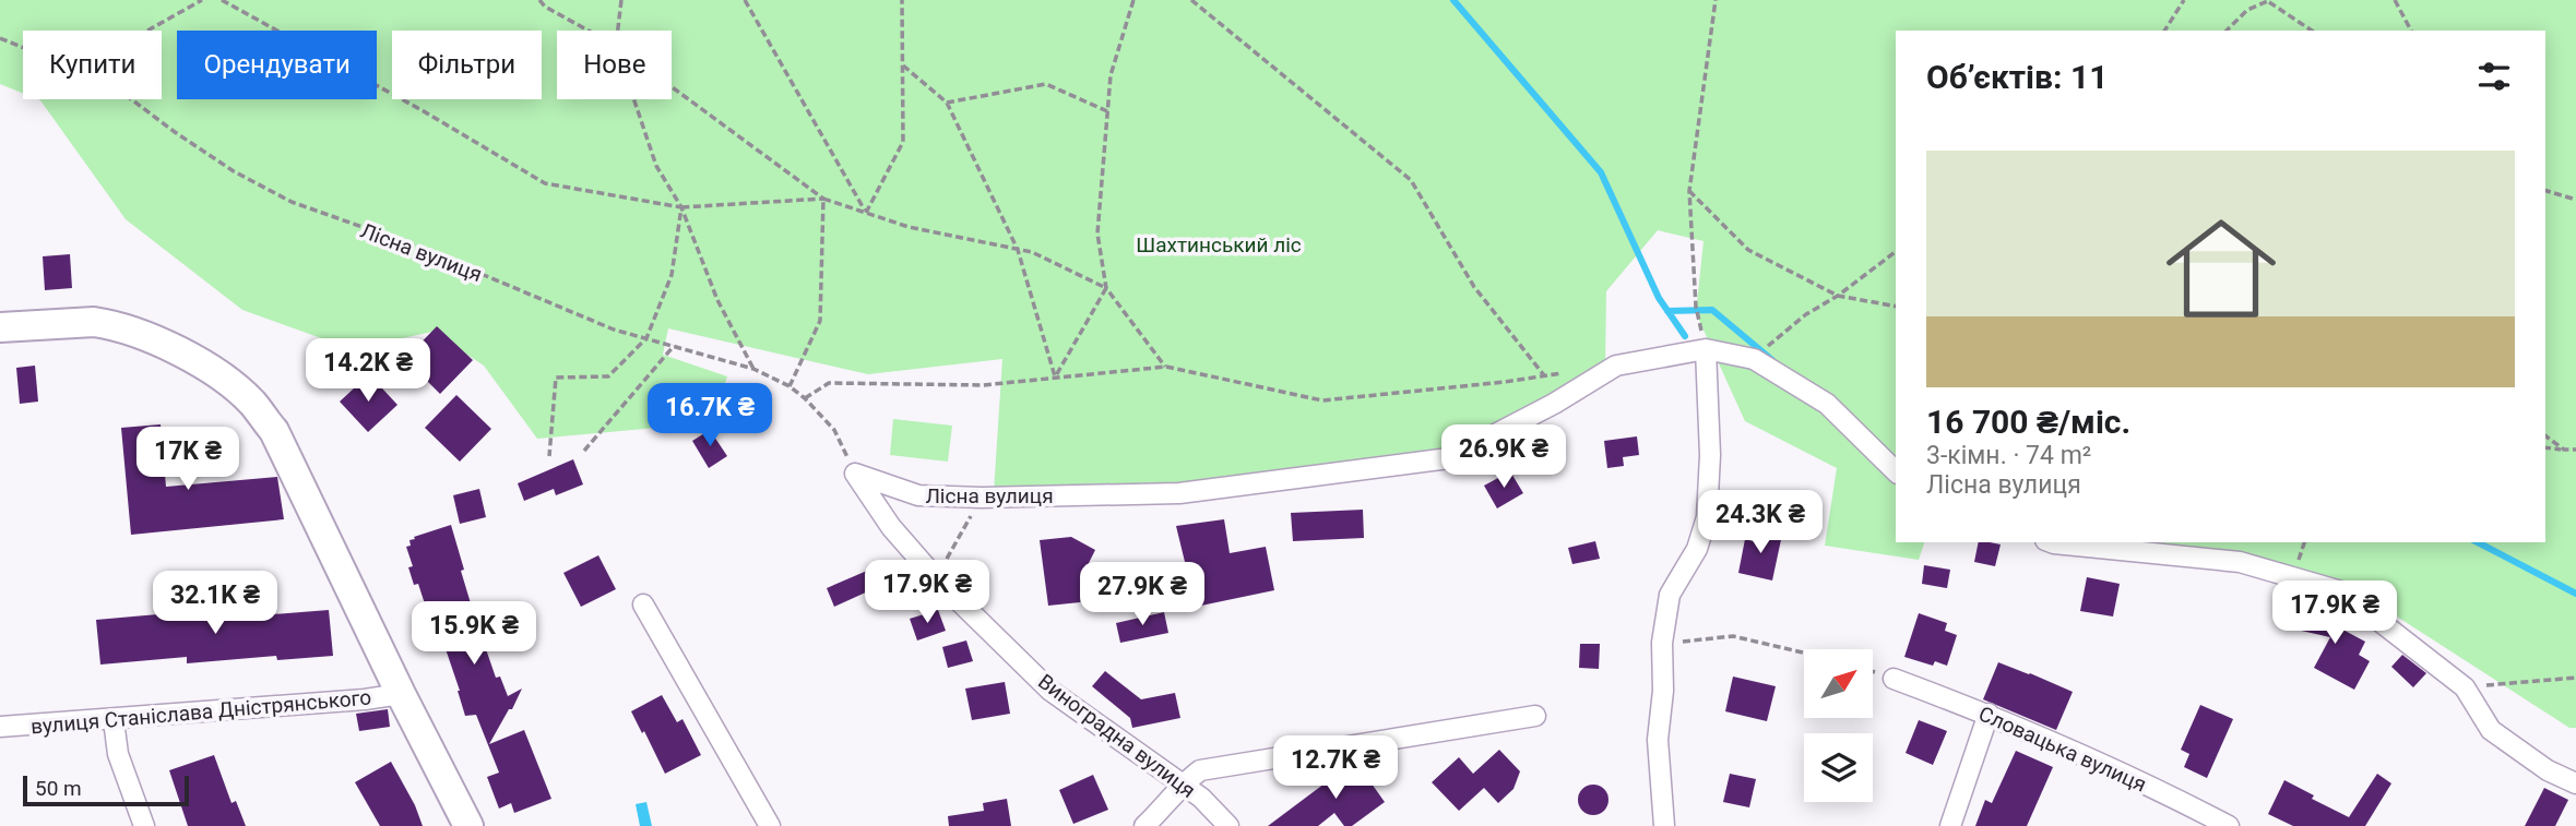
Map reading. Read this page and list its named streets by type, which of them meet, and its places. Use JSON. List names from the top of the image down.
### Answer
{
  "streets": {
    "street": [
      "Лісна вулиця",
      "вулиця Станіслава Дністрянського",
      "Виноградна вулиця",
      "Словацька вулиця"
    ]
  },
  "crossings": [
    ["Лісна вулиця", "Виноградна вулиця"]
  ],
  "parks": ["Шахтинський ліс"],
  "scale_bar": "50 m",
  "north": "top right",
  "page": {
    "chip": [
      "Купити",
      "Орендувати",
      "Фільтри",
      "Нове"
    ],
    "heading": "Об’єктів: 11",
    "list": [
      {
        "name": "16 700 ₴/міс.",
        "note": "3-кімн. · 74 m² · Лісна вулиця"
      }
    ],
    "price": [
      "14.2K ₴",
      "16.7K ₴",
      "26.9K ₴",
      "17K ₴",
      "24.3K ₴",
      "17.9K ₴",
      "27.9K ₴",
      "32.1K ₴",
      "17.9K ₴",
      "15.9K ₴",
      "12.7K ₴"
    ],
    "scale": "50 m"
  }
}
